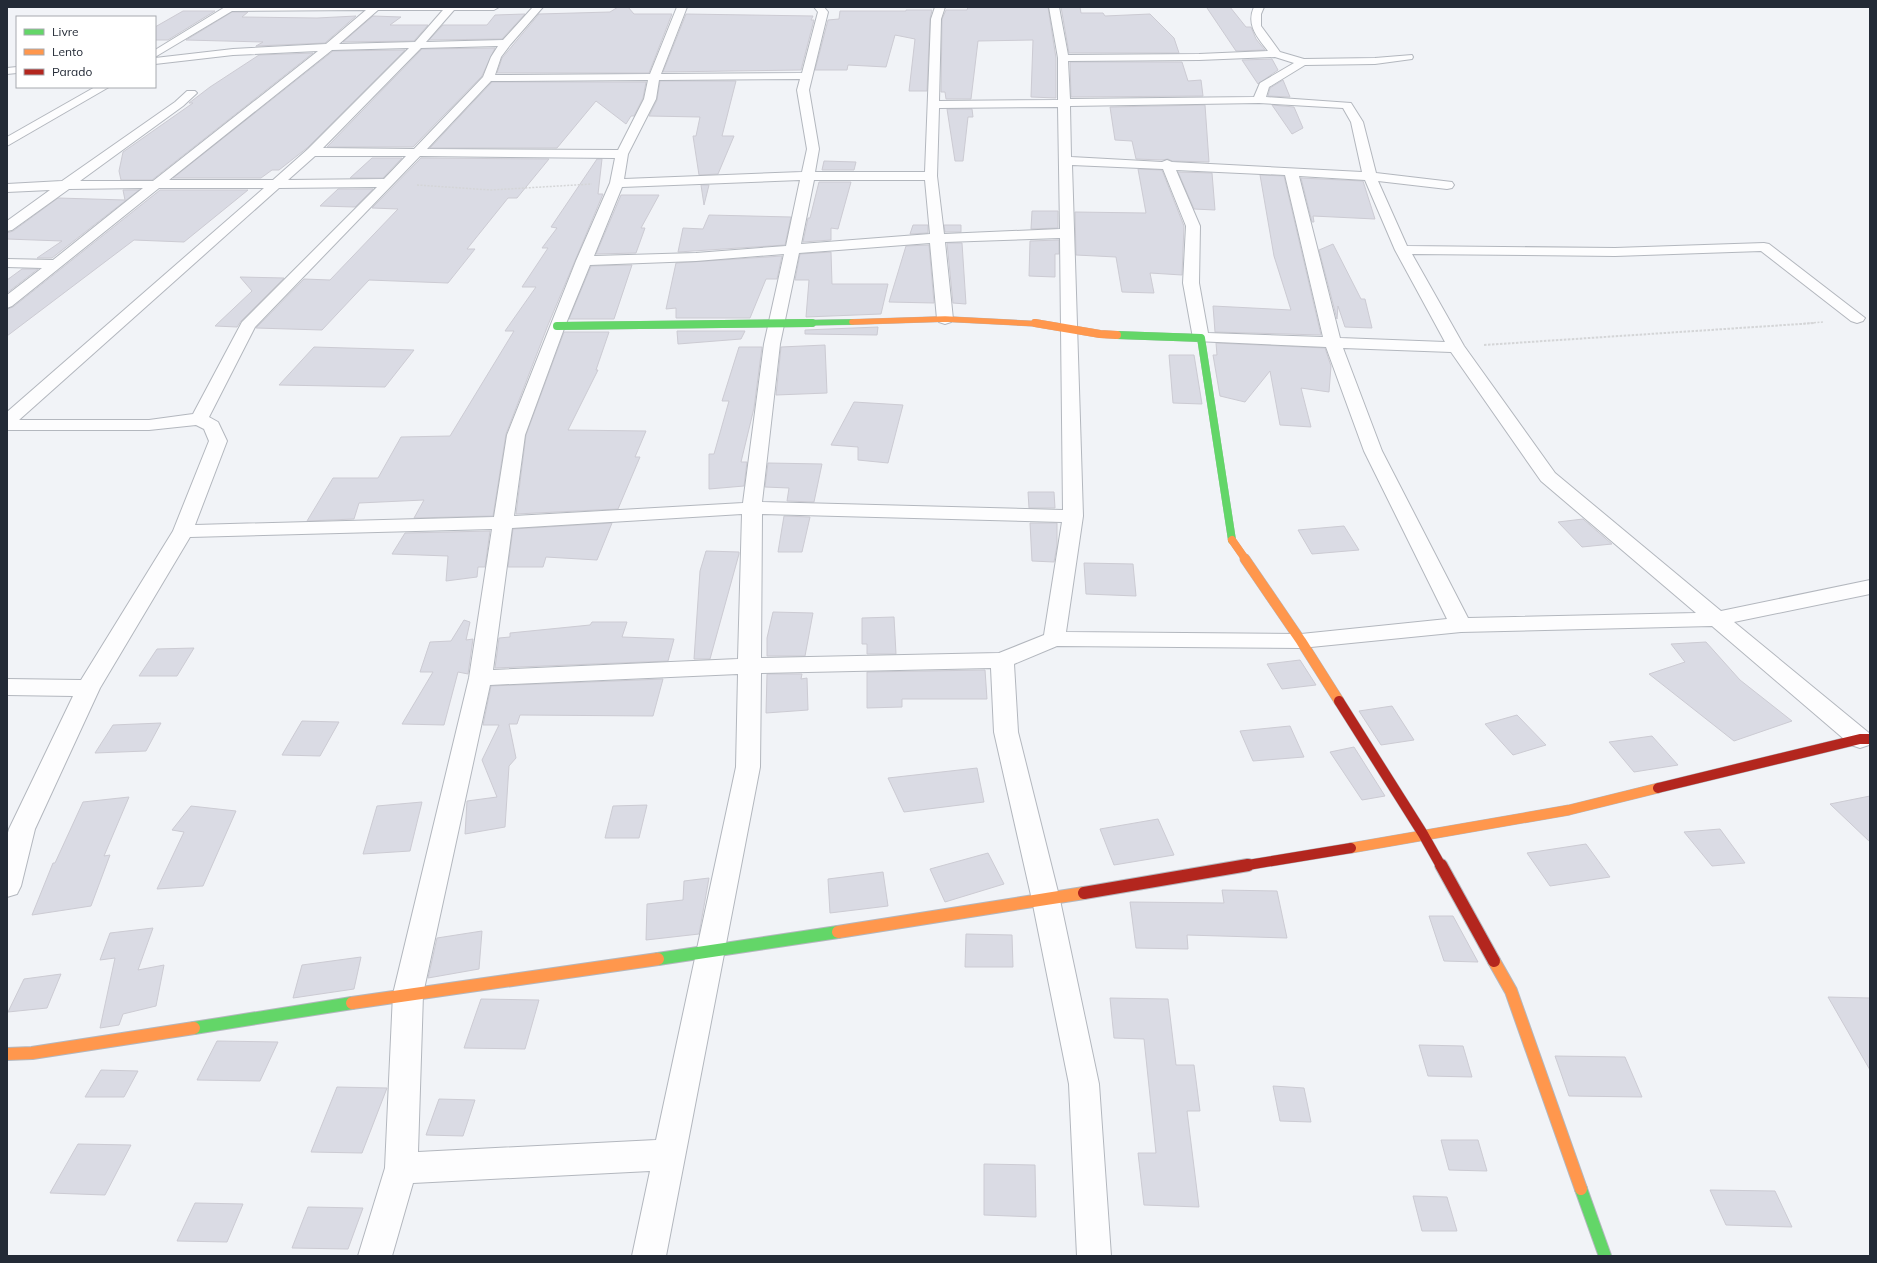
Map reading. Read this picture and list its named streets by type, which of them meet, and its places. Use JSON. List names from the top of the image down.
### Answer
{
  "legend": ["Livre", "Lento", "Parado"]
}
